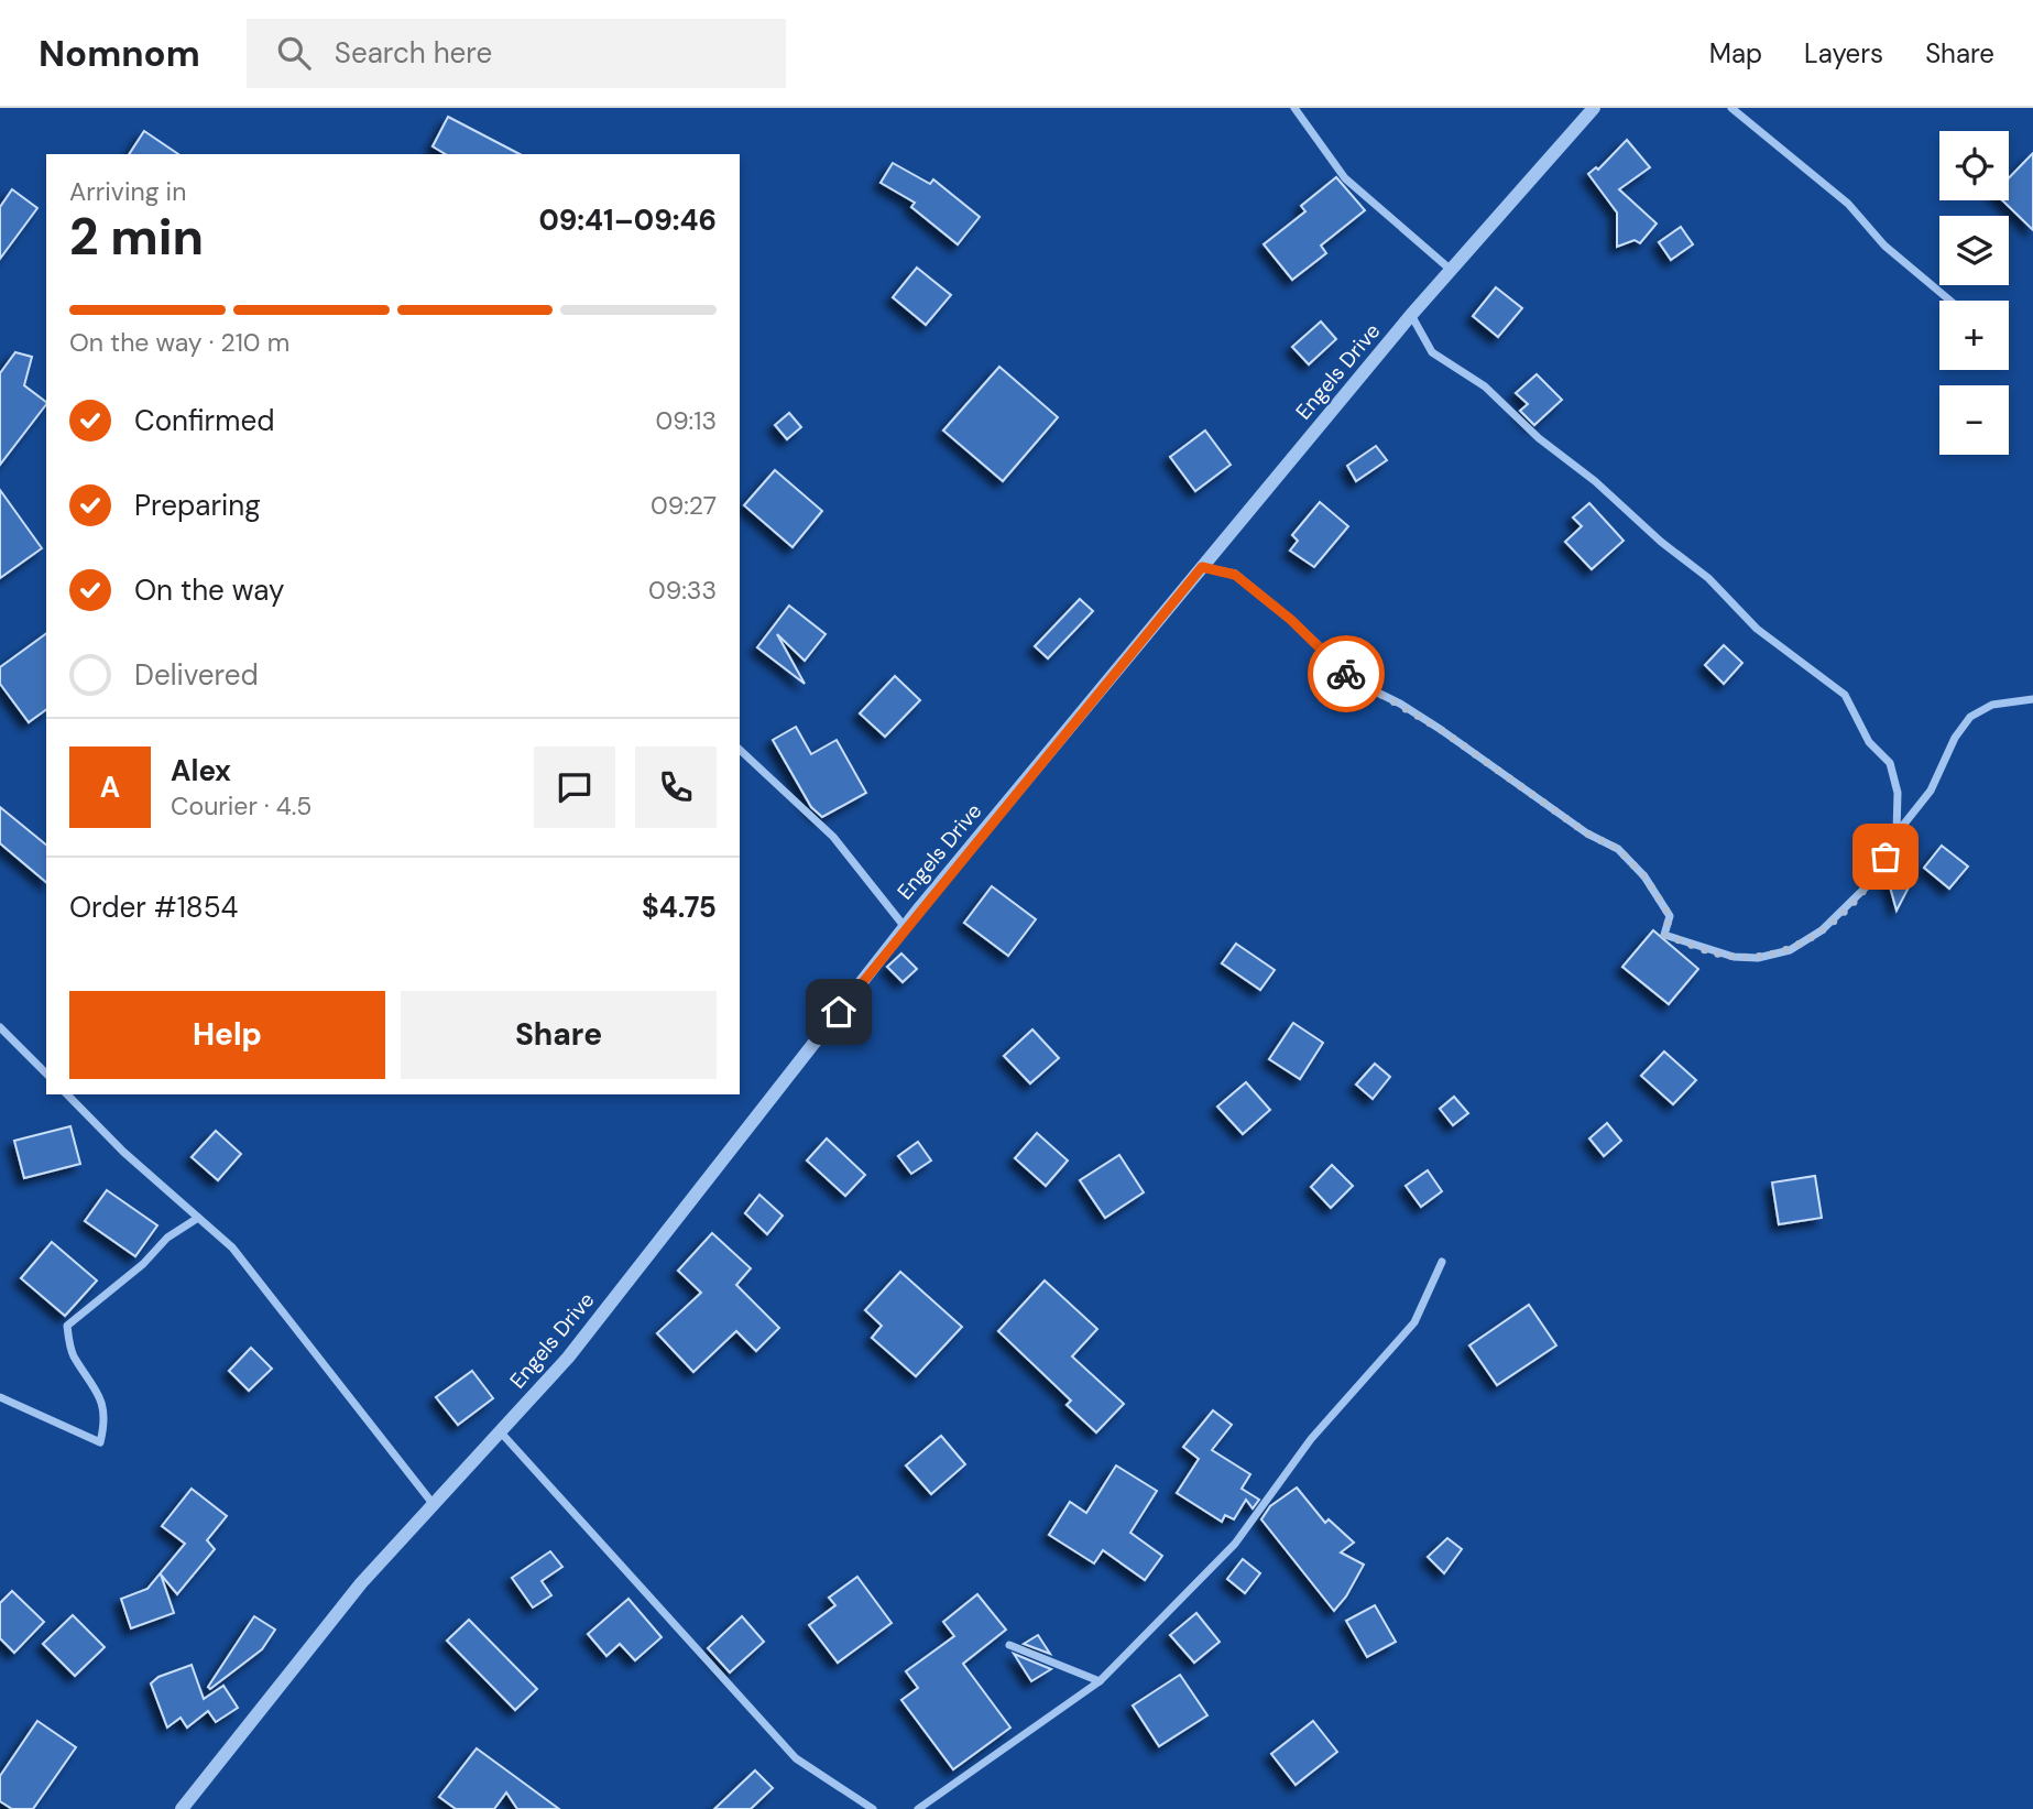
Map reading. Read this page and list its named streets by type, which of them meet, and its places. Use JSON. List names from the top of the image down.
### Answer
{
  "streets": {
    "street": ["Engels Drive"]
  },
  "page": {
    "header": "Nomnom",
    "search": "Search here",
    "nav": ["Map", "Layers", "Share"],
    "map_buttons": ["+", "−"],
    "heading": ["2 min", "Arriving in", "09:41–09:46"],
    "panel": [
      "Alex",
      "Courier · 4.5",
      "Order #1854",
      "$4.75"
    ],
    "bar": "On the way · 210 m",
    "list": [
      ["Confirmed", "09:13"],
      ["Preparing", "09:27"],
      ["On the way", "09:33"],
      "Delivered"
    ],
    "round": "A",
    "buttons": ["Help", "Share"]
  }
}
